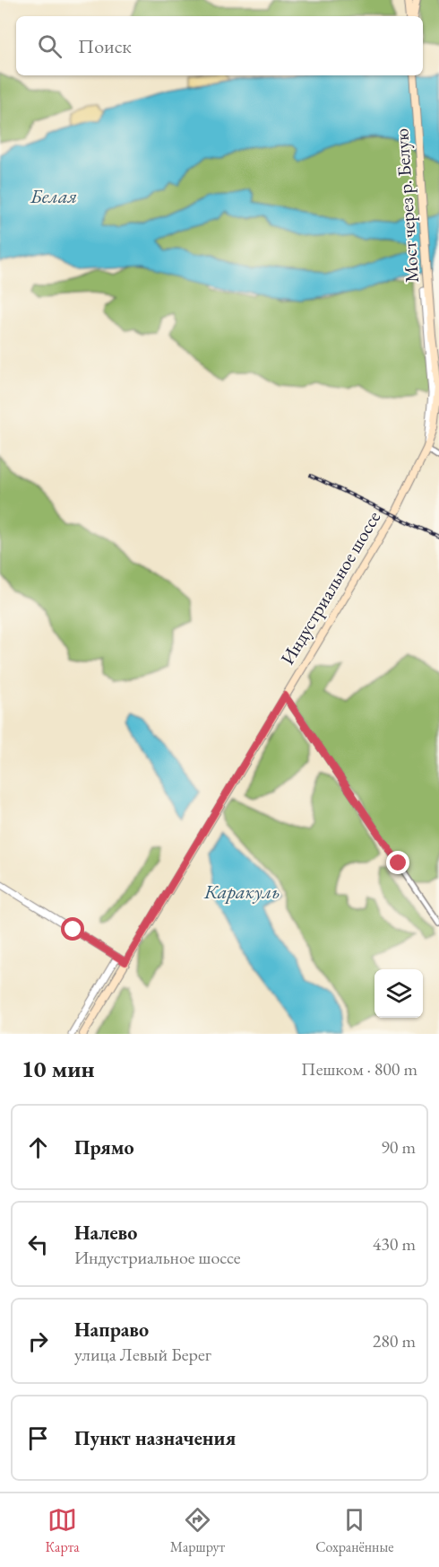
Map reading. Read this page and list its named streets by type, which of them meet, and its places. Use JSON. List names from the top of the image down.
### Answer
{
  "streets": {
    "main road": ["Мост через р. Белую", "Индустриальное шоссе"]
  },
  "crossings": [
    ["Мост через р. Белую", "Индустриальное шоссе"]
  ],
  "water": ["Белая", "Каракуль"],
  "page": {
    "search": "Поиск",
    "heading": ["10 мин", "Пешком · 800 m"],
    "list": [
      ["Прямо", "90 m"],
      ["Налево", "Индустриальное шоссе", "430 m"],
      ["Направо", "улица Левый Берег", "280 m"],
      "Пункт назначения"
    ],
    "nav": ["Карта", "Маршрут", "Сохранённые"]
  }
}
